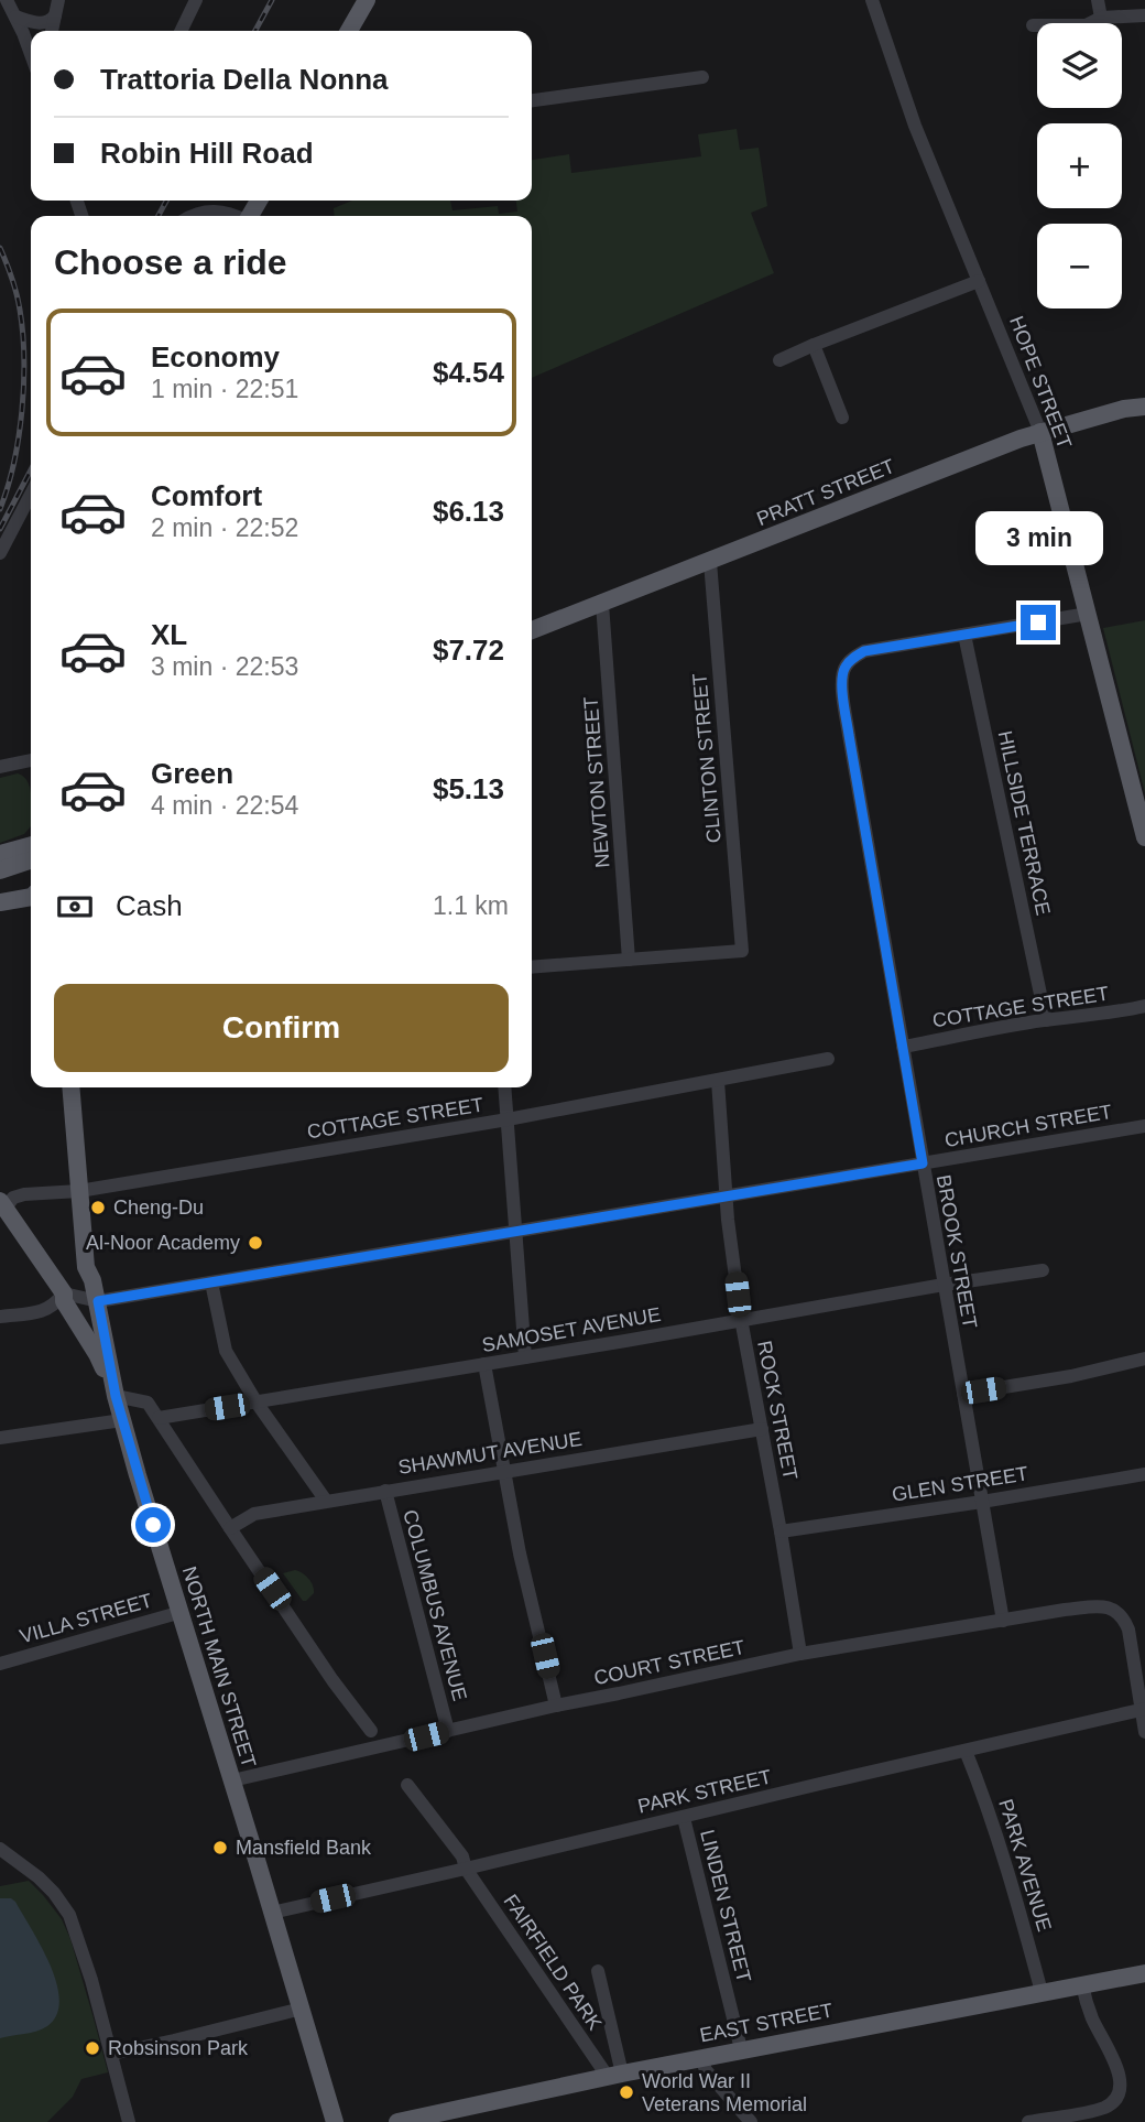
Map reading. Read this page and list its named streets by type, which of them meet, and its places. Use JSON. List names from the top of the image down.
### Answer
{
  "streets": {
    "main road": [
      "HOPE STREET",
      "PRATT STREET",
      "NORTH MAIN STREET",
      "EAST STREET"
    ],
    "street": [
      "CLINTON STREET",
      "NEWTON STREET",
      "HILLSIDE TERRACE",
      "COTTAGE STREET",
      "CHURCH STREET",
      "BROOK STREET",
      "SAMOSET AVENUE",
      "ROCK STREET",
      "SHAWMUT AVENUE",
      "GLEN STREET",
      "COLUMBUS AVENUE",
      "VILLA STREET",
      "COURT STREET",
      "PARK STREET",
      "PARK AVENUE",
      "LINDEN STREET",
      "FAIRFIELD PARK"
    ]
  },
  "crossings": [
    ["HOPE STREET", "PRATT STREET"],
    ["PRATT STREET", "CLINTON STREET"],
    ["PRATT STREET", "NEWTON STREET"],
    ["CLINTON STREET", "NEWTON STREET"],
    ["HILLSIDE TERRACE", "COTTAGE STREET"],
    ["HILLSIDE TERRACE", "BROOK STREET"],
    ["COTTAGE STREET", "BROOK STREET"],
    ["COTTAGE STREET", "ROCK STREET"],
    ["COTTAGE STREET", "NORTH MAIN STREET"],
    ["CHURCH STREET", "BROOK STREET"],
    ["CHURCH STREET", "ROCK STREET"],
    ["CHURCH STREET", "NORTH MAIN STREET"],
    ["BROOK STREET", "SAMOSET AVENUE"],
    ["BROOK STREET", "GLEN STREET"],
    ["BROOK STREET", "COURT STREET"],
    ["SAMOSET AVENUE", "ROCK STREET"],
    ["ROCK STREET", "SHAWMUT AVENUE"],
    ["ROCK STREET", "GLEN STREET"],
    ["ROCK STREET", "COURT STREET"],
    ["SHAWMUT AVENUE", "COLUMBUS AVENUE"],
    ["COLUMBUS AVENUE", "COURT STREET"],
    ["VILLA STREET", "NORTH MAIN STREET"],
    ["COURT STREET", "NORTH MAIN STREET"],
    ["COURT STREET", "PARK STREET"],
    ["NORTH MAIN STREET", "PARK STREET"],
    ["PARK STREET", "PARK AVENUE"],
    ["PARK STREET", "LINDEN STREET"],
    ["PARK STREET", "FAIRFIELD PARK"],
    ["PARK AVENUE", "EAST STREET"],
    ["LINDEN STREET", "EAST STREET"],
    ["FAIRFIELD PARK", "EAST STREET"]
  ],
  "places": [
    "Cheng-Du",
    "Al-Noor Academy",
    "Mansfield Bank",
    "Robsinson Park",
    "World War II Veterans Memorial"
  ],
  "page": {
    "map_buttons": ["+", "−"],
    "banner": ["Trattoria Della Nonna", "Robin Hill Road"],
    "heading": "Choose a ride",
    "list": [
      {
        "name": "Economy",
        "note": "1 min · 22:51",
        "value": "$4.54"
      },
      {
        "name": "Comfort",
        "note": "2 min · 22:52",
        "value": "$6.13"
      },
      {
        "name": "XL",
        "note": "3 min · 22:53",
        "value": "$7.72"
      },
      {
        "name": "Green",
        "note": "4 min · 22:54",
        "value": "$5.13"
      }
    ],
    "bubble": "3 min",
    "pay": ["Cash", "1.1 km"],
    "buttons": "Confirm"
  }
}
